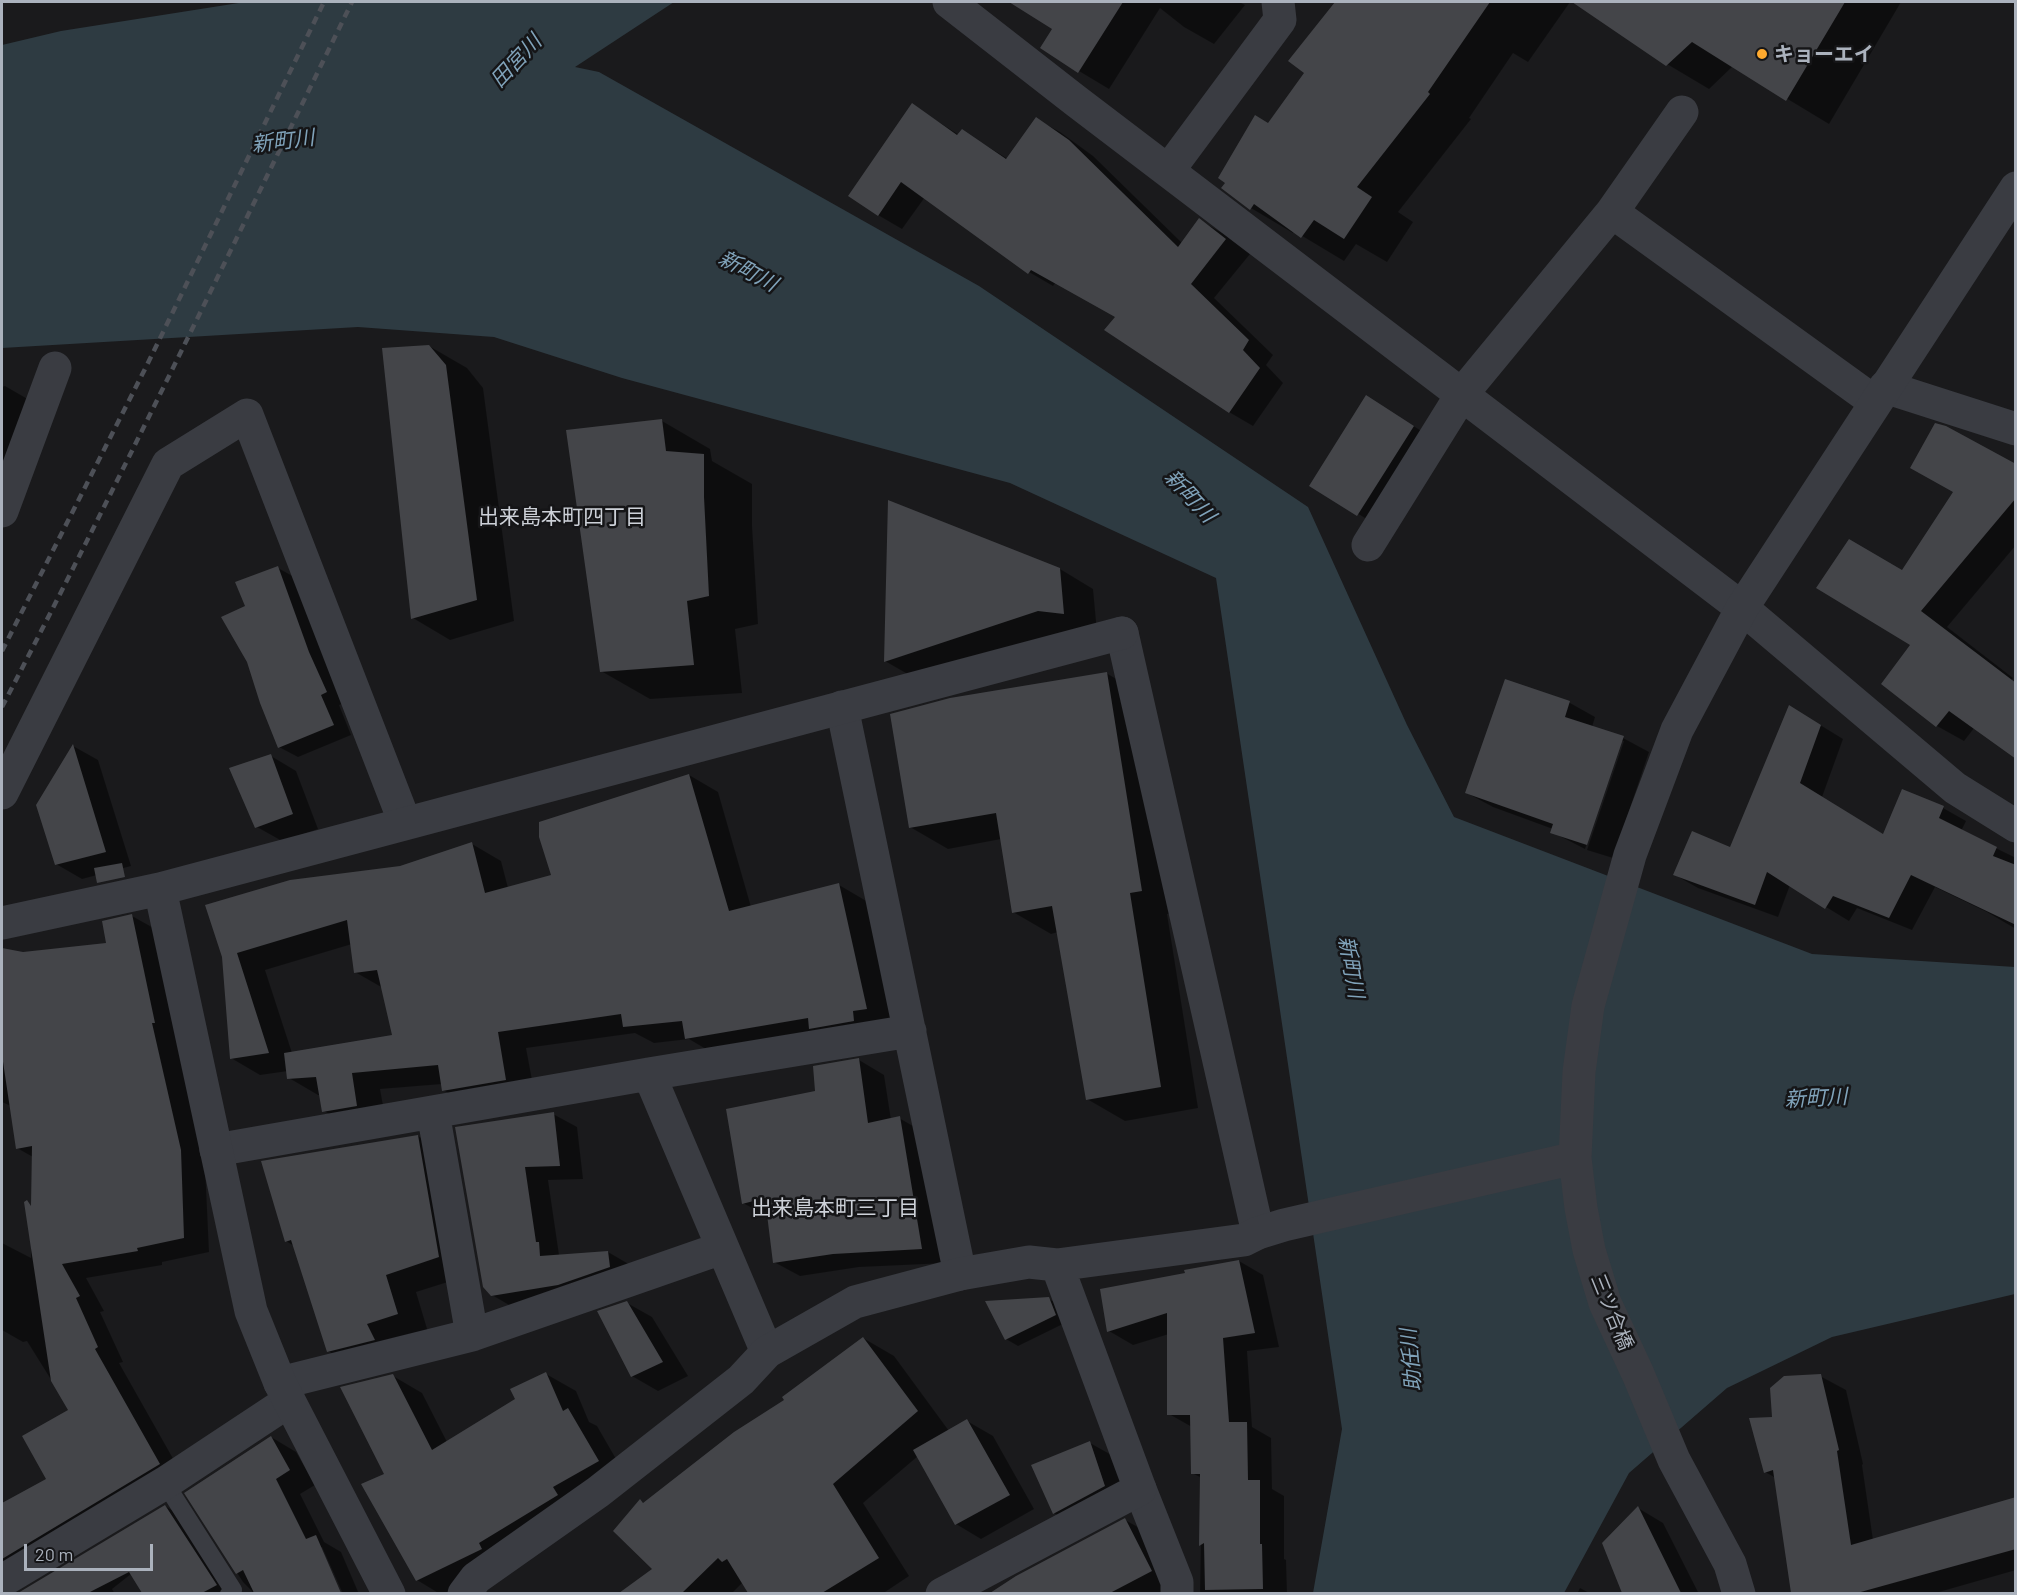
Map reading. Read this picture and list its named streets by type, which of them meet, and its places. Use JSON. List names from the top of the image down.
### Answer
{
  "streets": {
    "street": ["三ツ合橋"]
  },
  "districts": ["出来島本町四丁目", "出来島本町三丁目"],
  "water": ["田宮川", "新町川", "助任川"],
  "places": ["キョーエイ"],
  "scale_bar": "20 m"
}
